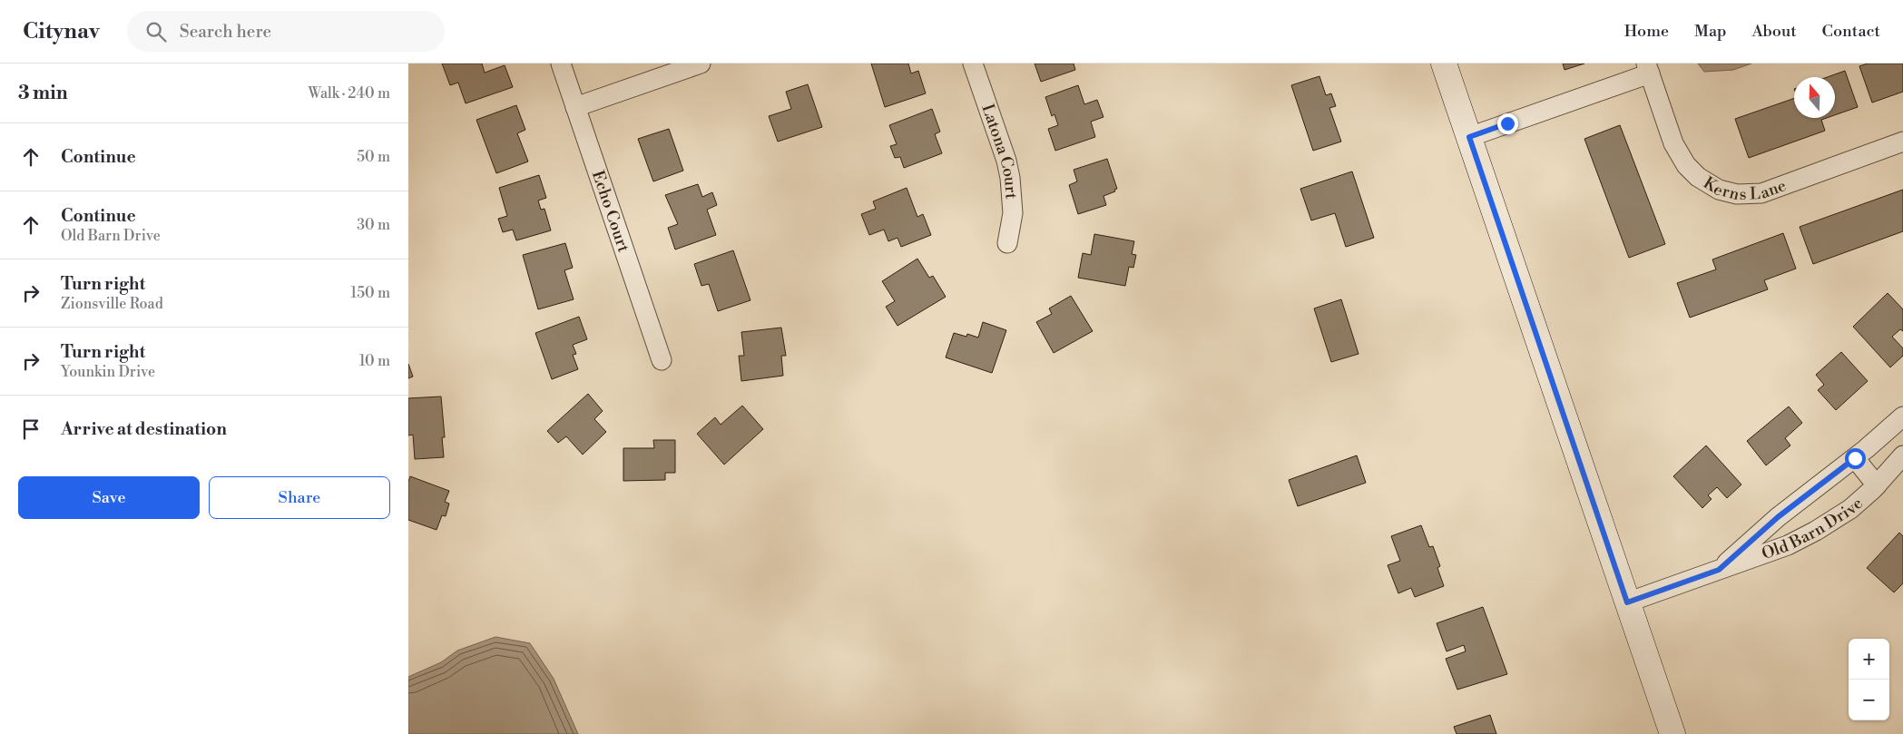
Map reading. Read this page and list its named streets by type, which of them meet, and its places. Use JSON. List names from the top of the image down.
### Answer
{
  "streets": {
    "street": [
      "Latona Court",
      "Kerns Lane",
      "Echo Court",
      "Old Barn Drive"
    ]
  },
  "north": "top",
  "page": {
    "header": "Citynav",
    "search": "Search here",
    "nav": [
      "Home",
      "Map",
      "About",
      "Contact"
    ],
    "heading": ["3 min", "Walk · 240 m"],
    "list": [
      ["Continue", "50 m"],
      ["Continue", "Old Barn Drive", "30 m"],
      ["Turn right", "Zionsville Road", "150 m"],
      ["Turn right", "Younkin Drive", "10 m"],
      "Arrive at destination"
    ],
    "buttons": ["Save", "Share"],
    "map_buttons": ["+", "−"]
  }
}
